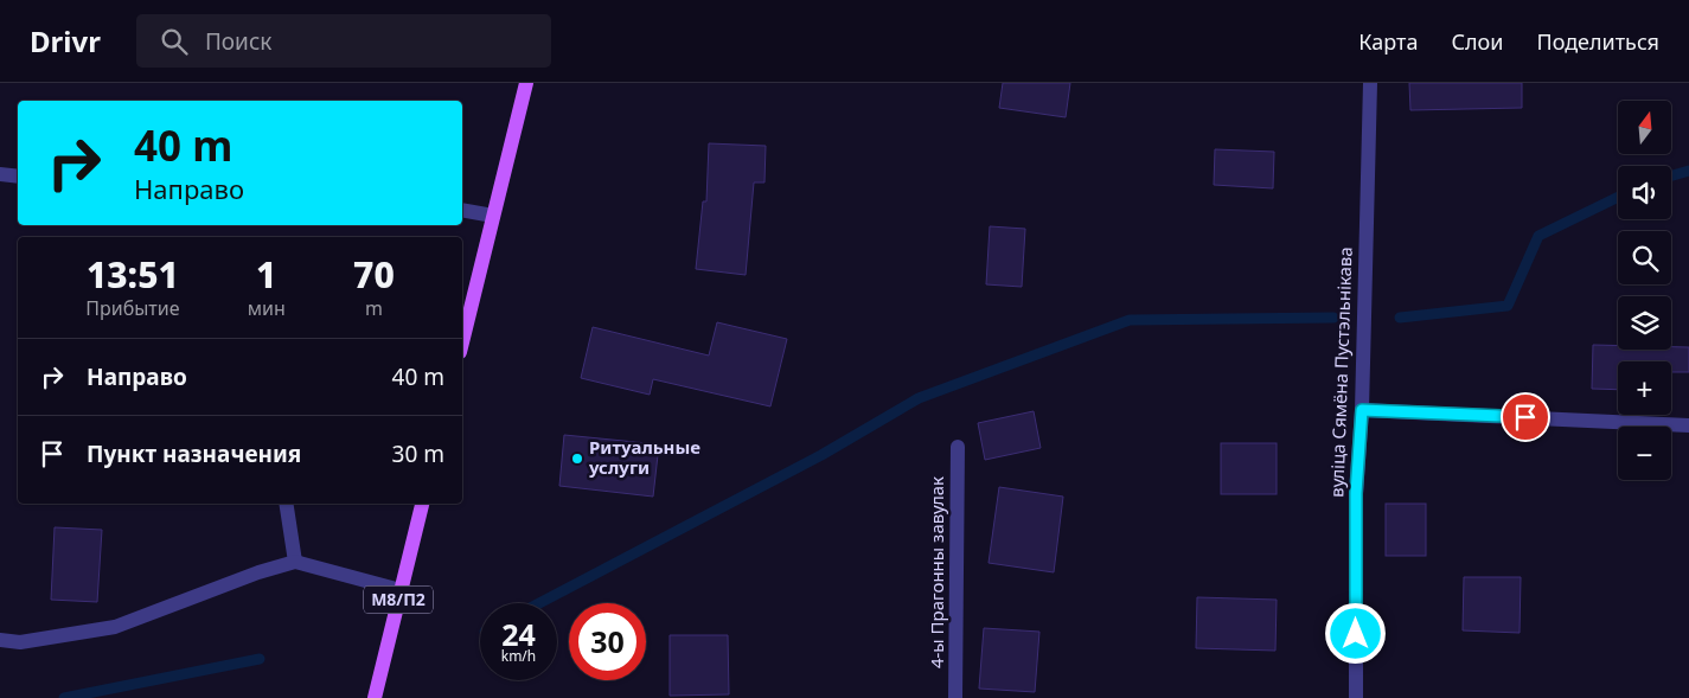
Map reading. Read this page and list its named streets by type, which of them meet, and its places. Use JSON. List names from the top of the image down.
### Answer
{
  "streets": {
    "main road": ["М8/П2"],
    "street": ["вуліца Сямёна Пустэльнікава", "4-ы Прагонны завулак"]
  },
  "places": ["Ритуальные услуги"],
  "north": "top",
  "page": {
    "header": "Drivr",
    "search": "Поиск",
    "nav": ["Карта", "Слои", "Поделиться"],
    "map_buttons": ["+", "−"],
    "turn": ["40 m", "Направо"],
    "eta": [
      "13:51",
      "Прибытие",
      "1",
      "мин",
      "70",
      "m"
    ],
    "list": [
      {
        "name": "Направо",
        "value": "40 m"
      },
      {
        "name": "Пункт назначения",
        "value": "30 m"
      }
    ],
    "speed": "24 km/h",
    "limit": "30"
  }
}
